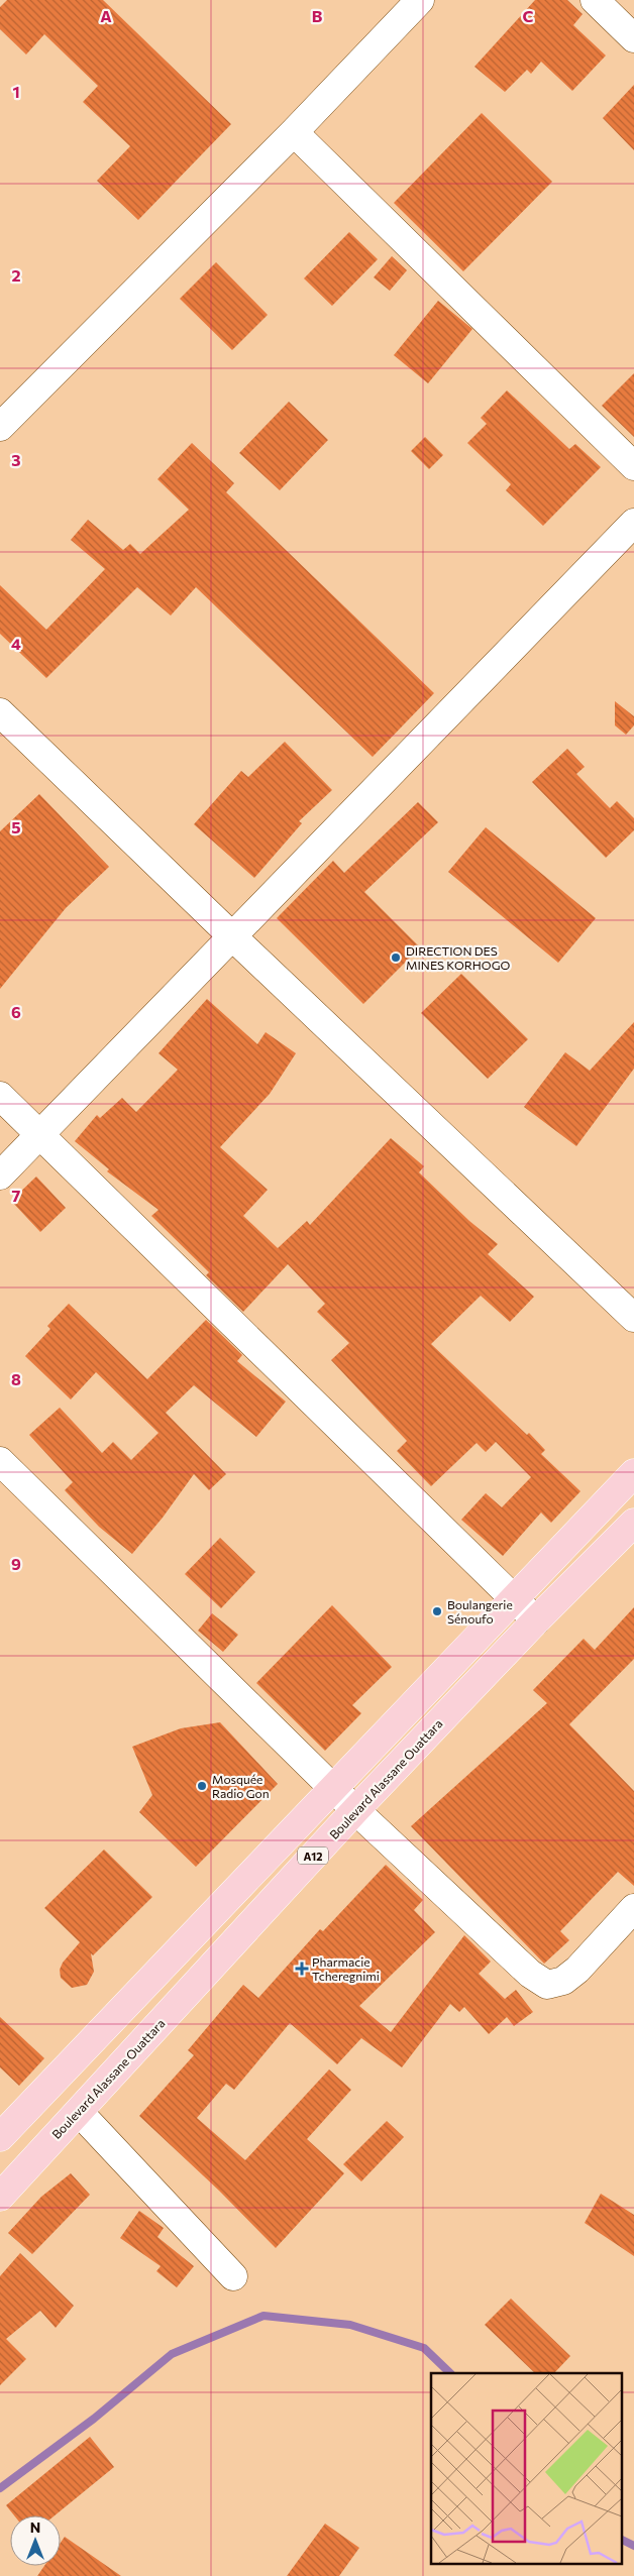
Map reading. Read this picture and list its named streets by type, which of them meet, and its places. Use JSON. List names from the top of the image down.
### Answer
{
  "streets": {
    "main road": ["Boulevard Alassane Ouattara", "A12"]
  },
  "places": {
    "other": ["DIRECTION DES MINES KORHOGO", "Boulangerie Sénoufo", "Mosquée Radio Gon"],
    "health": ["Pharmacie Tcheregnimi"]
  },
  "north": "top",
  "grid": {
    "columns": ["A", "B", "C"],
    "rows": [
      "1",
      "2",
      "3",
      "4",
      "5",
      "6",
      "7",
      "8",
      "9"
    ]
  }
}
